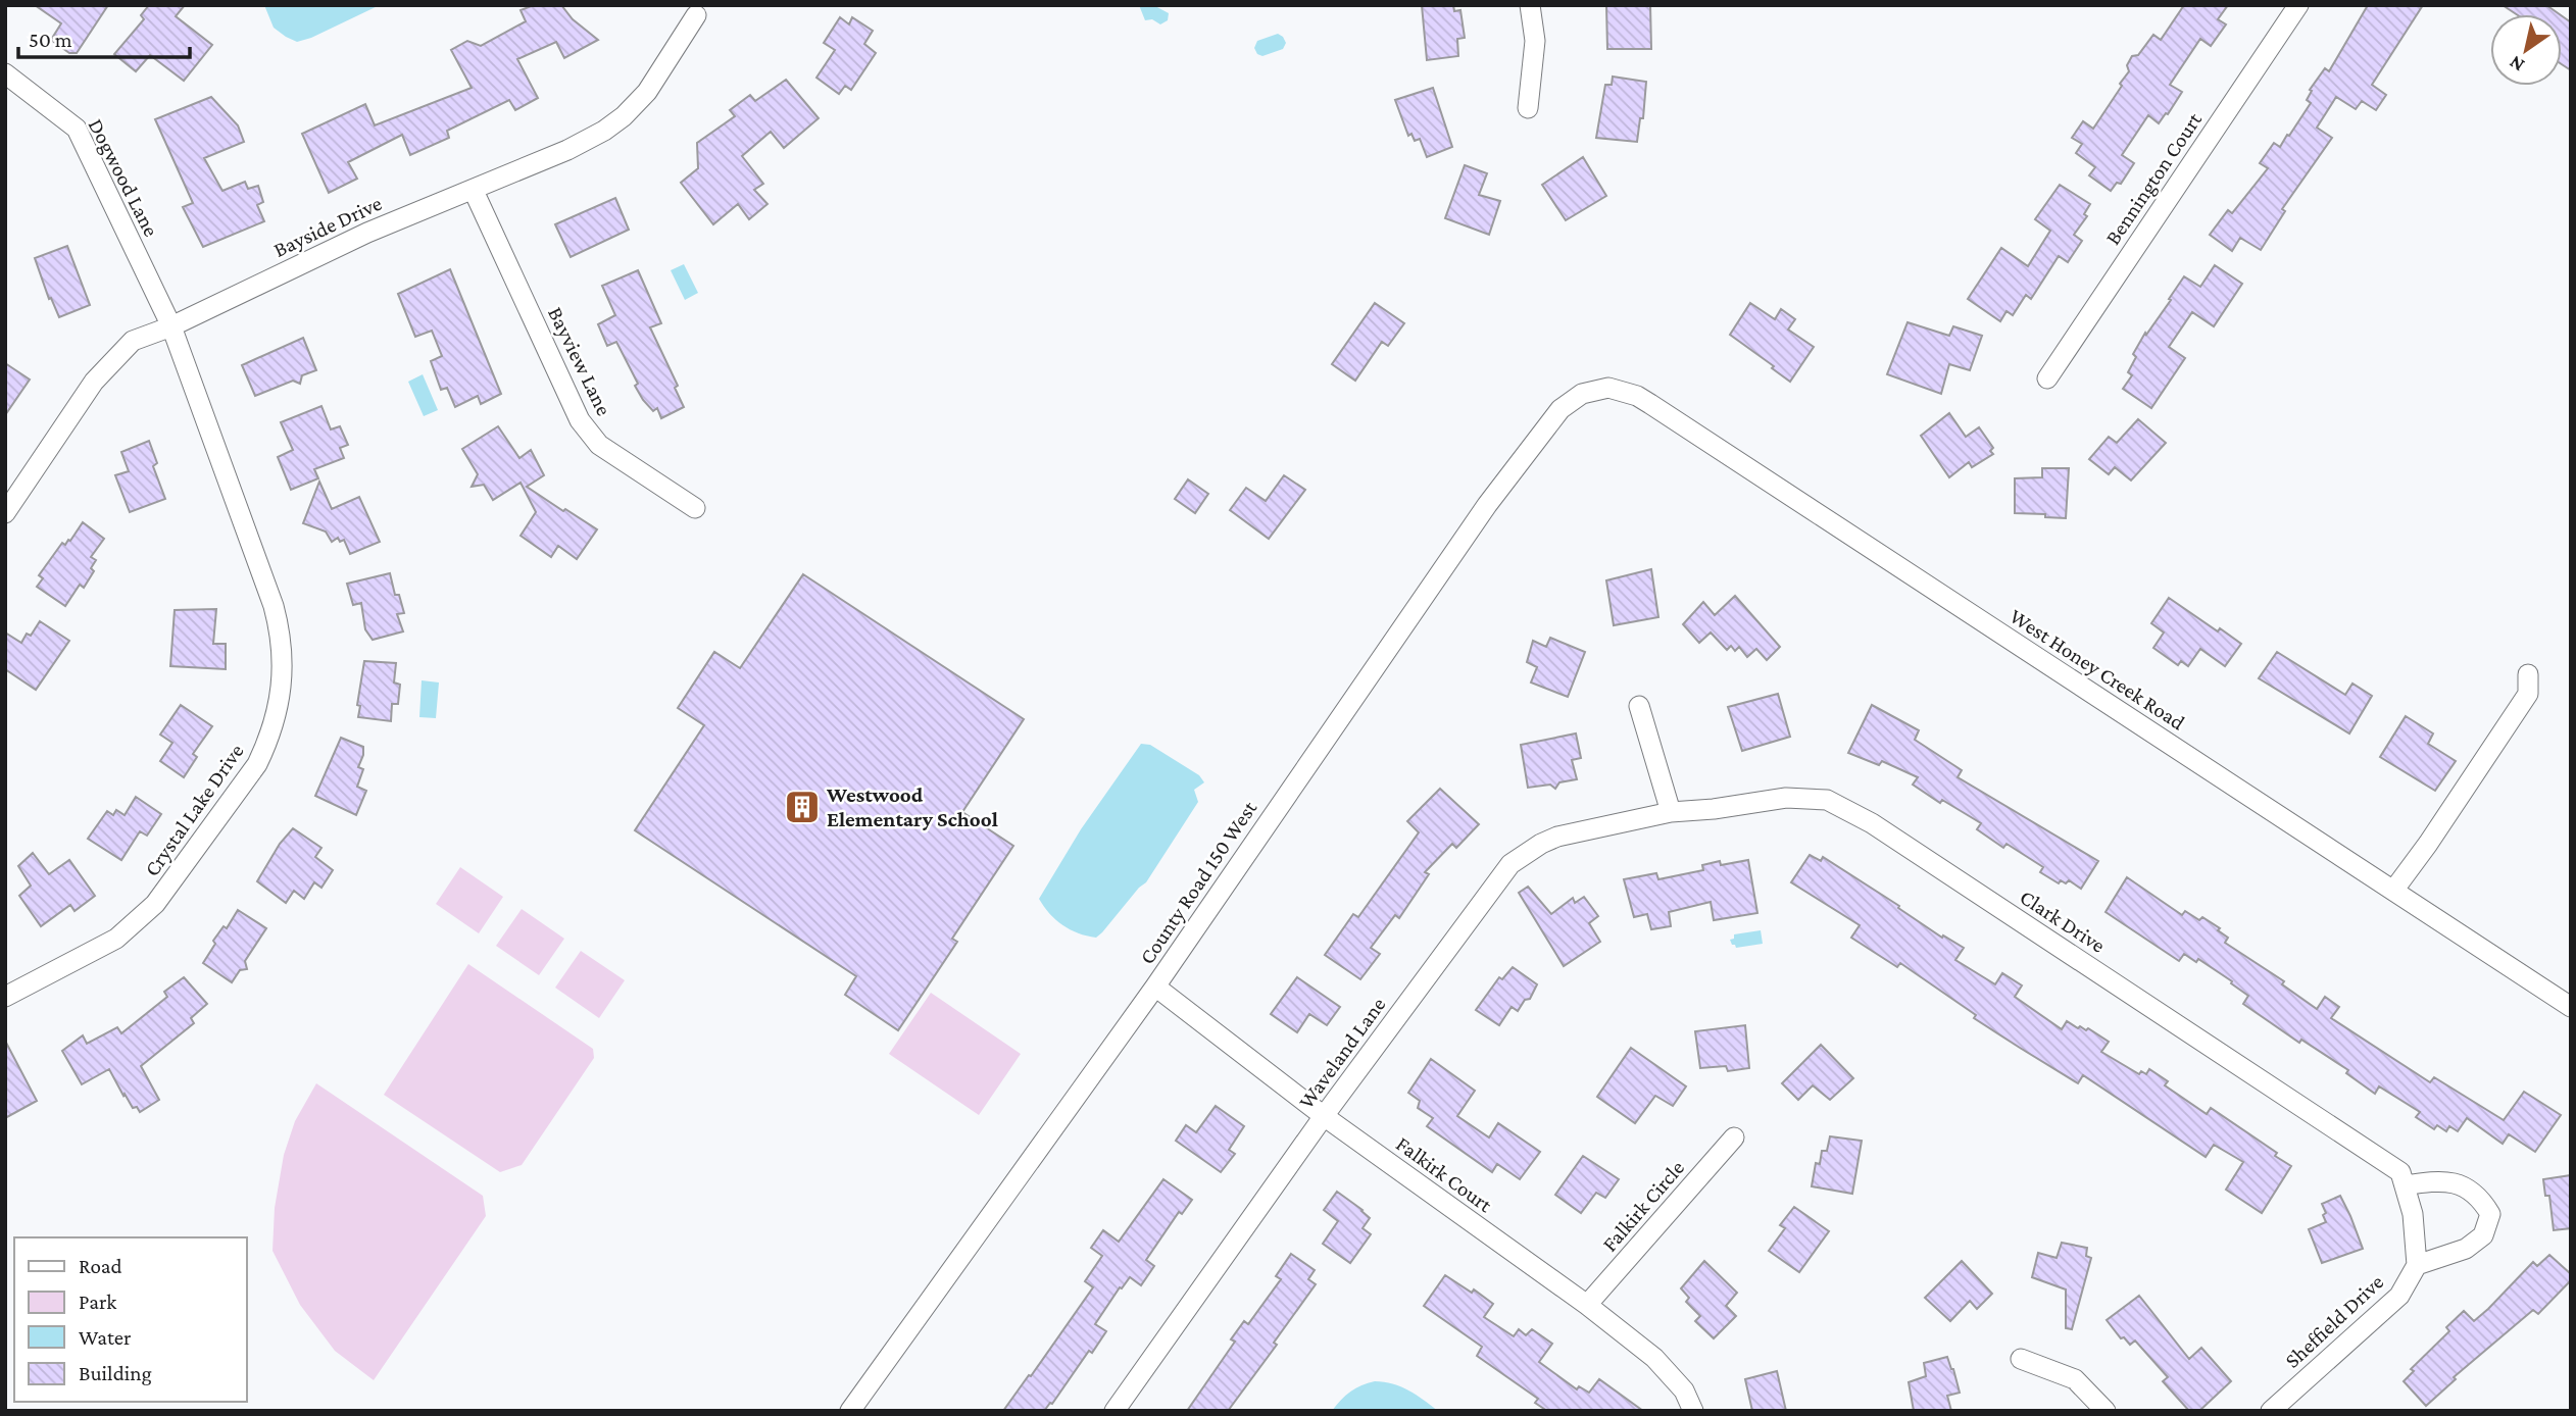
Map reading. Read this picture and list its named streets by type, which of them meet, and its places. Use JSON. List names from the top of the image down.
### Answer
{
  "streets": {
    "street": [
      "Dogwood Lane",
      "Bennington Court",
      "Bayside Drive",
      "Bayview Lane",
      "West Honey Creek Road",
      "Crystal Lake Drive",
      "County Road 150 West",
      "Clark Drive",
      "Waveland Lane",
      "Falkirk Court",
      "Falkirk Circle",
      "Sheffield Drive"
    ]
  },
  "crossings": [
    ["Dogwood Lane", "Bayside Drive"],
    ["Dogwood Lane", "Crystal Lake Drive"],
    ["Bayside Drive", "Bayview Lane"],
    ["Bayside Drive", "Crystal Lake Drive"],
    ["West Honey Creek Road", "County Road 150 West"],
    ["County Road 150 West", "Falkirk Court"],
    ["Clark Drive", "Waveland Lane"],
    ["Waveland Lane", "Falkirk Court"],
    ["Falkirk Court", "Falkirk Circle"]
  ],
  "places": {
    "building": ["Westwood Elementary School"]
  },
  "legend": [
    "Road",
    "Park",
    "Water",
    "Building"
  ],
  "scale_bar": "50 m",
  "north": "bottom left"
}
